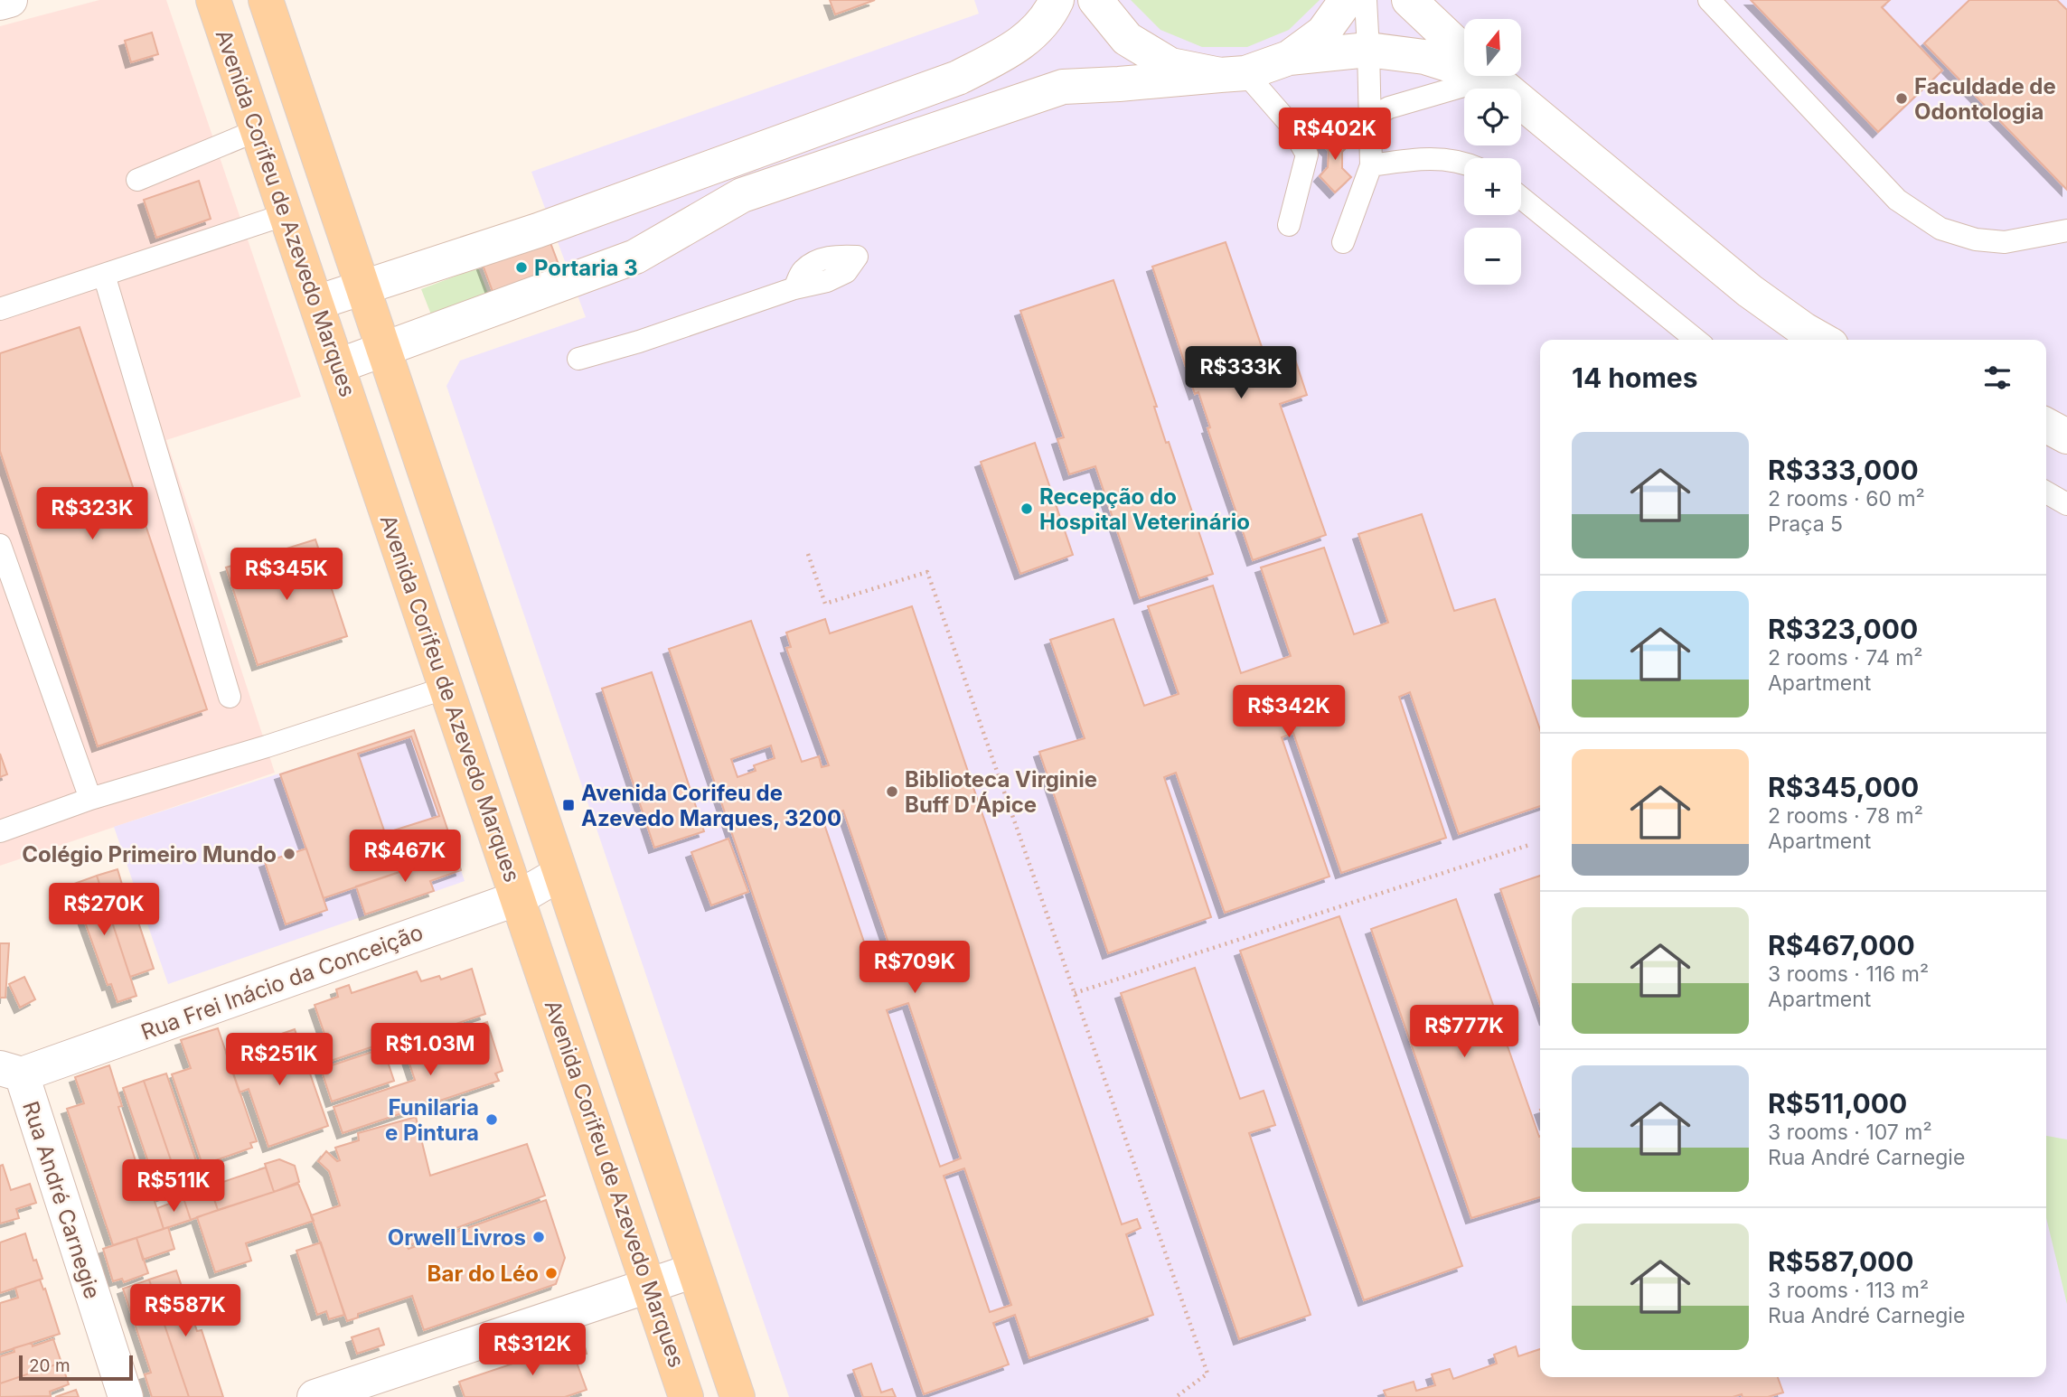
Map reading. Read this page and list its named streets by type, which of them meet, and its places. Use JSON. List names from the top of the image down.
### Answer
{
  "streets": {
    "main road": ["Avenida Corifeu de Azevedo Marques"],
    "street": ["Rua Frei Inácio da Conceição", "Rua André Carnegie"]
  },
  "crossings": [
    ["Avenida Corifeu de Azevedo Marques", "Rua Frei Inácio da Conceição"],
    ["Rua Frei Inácio da Conceição", "Rua André Carnegie"]
  ],
  "places": {
    "other": [
      "Faculdade de Odontologia",
      "Portaria 3",
      "Recepção do Hospital Veterinário",
      "Biblioteca Virginie Buff D'Ápice",
      "Colégio Primeiro Mundo",
      "Funilaria e Pintura",
      "Orwell Livros",
      "Bar do Léo"
    ],
    "transit": ["Avenida Corifeu de Azevedo Marques, 3200"]
  },
  "scale_bar": "20 m",
  "north": "top",
  "page": {
    "map_buttons": ["+", "−"],
    "price": [
      "R$402K",
      "R$333K",
      "R$323K",
      "R$345K",
      "R$342K",
      "R$467K",
      "R$270K",
      "R$709K",
      "R$777K",
      "R$1.03M",
      "R$251K",
      "R$511K",
      "R$587K",
      "R$312K"
    ],
    "heading": "14 homes",
    "list": [
      {
        "name": "R$333,000",
        "note": "2 rooms · 60 m² · Praça 5"
      },
      {
        "name": "R$323,000",
        "note": "2 rooms · 74 m² · Apartment"
      },
      {
        "name": "R$345,000",
        "note": "2 rooms · 78 m² · Apartment"
      },
      {
        "name": "R$467,000",
        "note": "3 rooms · 116 m² · Apartment"
      },
      {
        "name": "R$511,000",
        "note": "3 rooms · 107 m² · Rua André Carnegie"
      },
      {
        "name": "R$587,000",
        "note": "3 rooms · 113 m² · Rua André Carnegie"
      }
    ],
    "scale": "20 m"
  }
}
